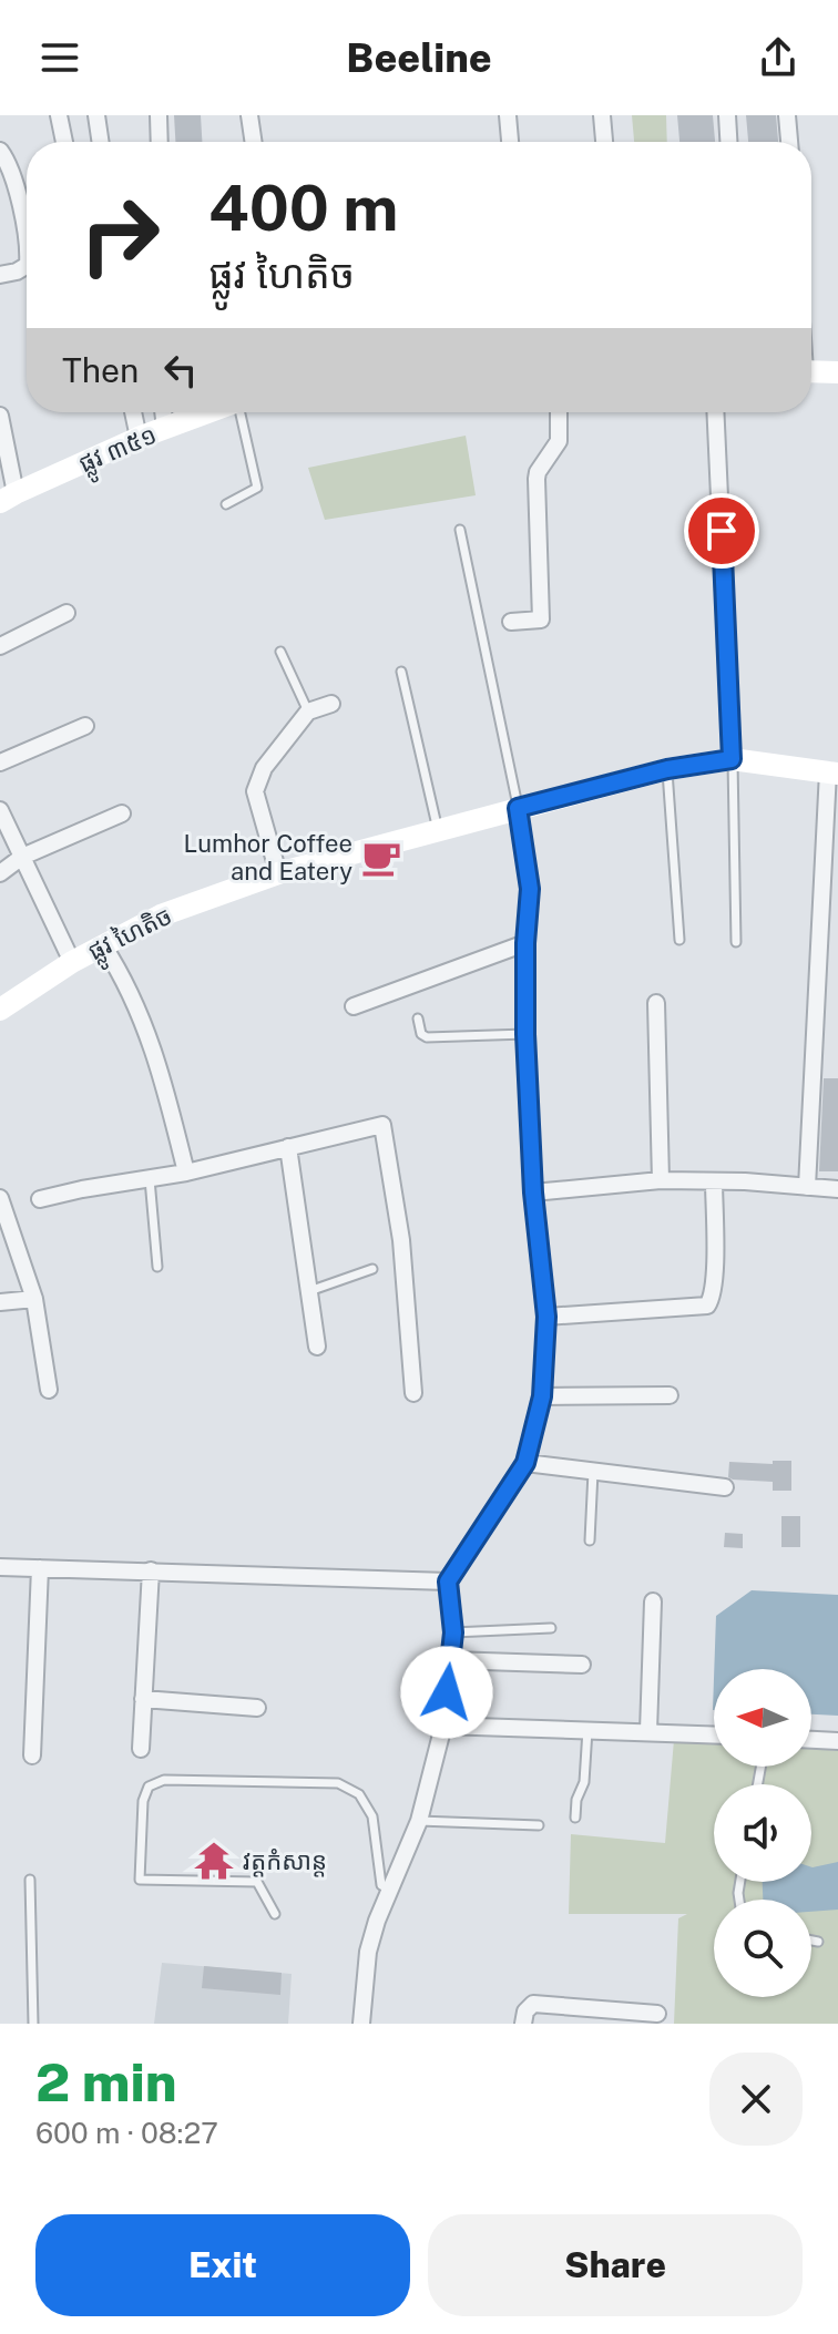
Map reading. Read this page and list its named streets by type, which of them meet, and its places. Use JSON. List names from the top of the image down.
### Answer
{
  "streets": {
    "street": ["ផ្លូវ ៣៥១", "ផ្លូវ ហៃតិច"]
  },
  "places": {
    "cafe": ["Lumhor Coffee and Eatery"],
    "temple": ["វត្តកំសាន្ត"]
  },
  "north": "left",
  "page": {
    "header": "Beeline",
    "turn": ["400 m", "ផ្លូវ ហៃតិច"],
    "then": "Then",
    "heading": ["2 min", "600 m · 08:27"],
    "buttons": ["Exit", "Share"]
  }
}
